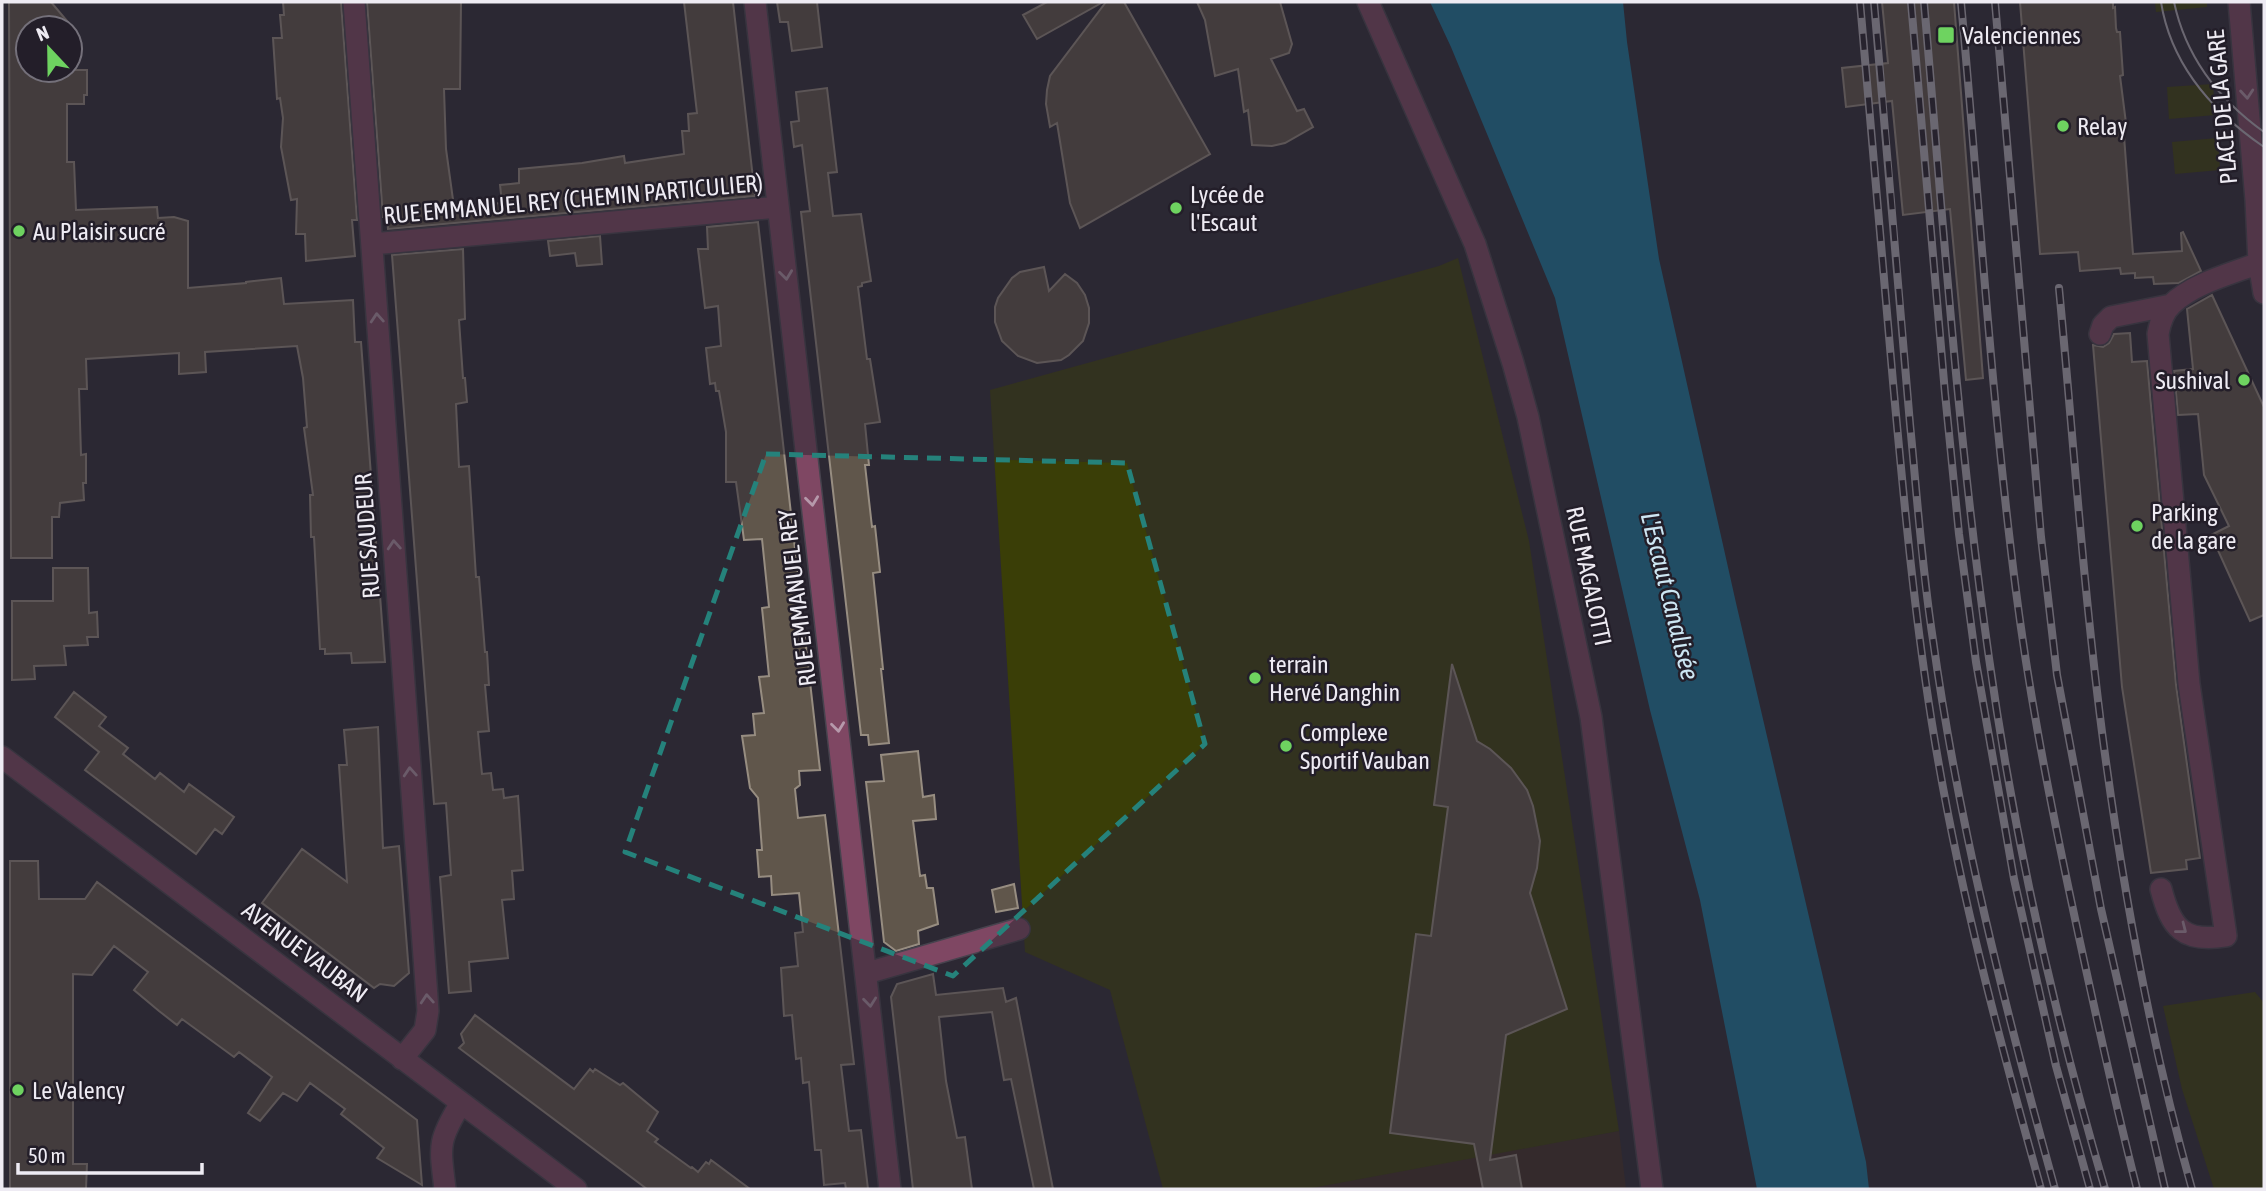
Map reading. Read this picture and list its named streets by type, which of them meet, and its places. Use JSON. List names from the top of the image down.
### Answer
{
  "streets": {
    "street": [
      "PLACE DE LA GARE",
      "RUE EMMANUEL REY (CHEMIN PARTICULIER)",
      "RUE SAUDEUR",
      "RUE MAGALOTTI",
      "RUE EMMANUEL REY",
      "AVENUE VAUBAN"
    ]
  },
  "crossings": [
    ["RUE EMMANUEL REY (CHEMIN PARTICULIER)", "RUE SAUDEUR"],
    ["RUE EMMANUEL REY (CHEMIN PARTICULIER)", "RUE EMMANUEL REY"],
    ["RUE SAUDEUR", "AVENUE VAUBAN"]
  ],
  "one_way": ["PLACE DE LA GARE", "RUE SAUDEUR", "RUE EMMANUEL REY"],
  "water": ["L'Escaut Canalisée"],
  "places": {
    "transit": ["Valenciennes"],
    "other": [
      "Relay",
      "Lycée de l'Escaut",
      "Au Plaisir sucré",
      "Sushival",
      "Parking de la gare",
      "terrain Hervé Danghin",
      "Complexe Sportif Vauban",
      "Le Valency"
    ]
  },
  "scale_bar": "50 m",
  "north": "top"
}
